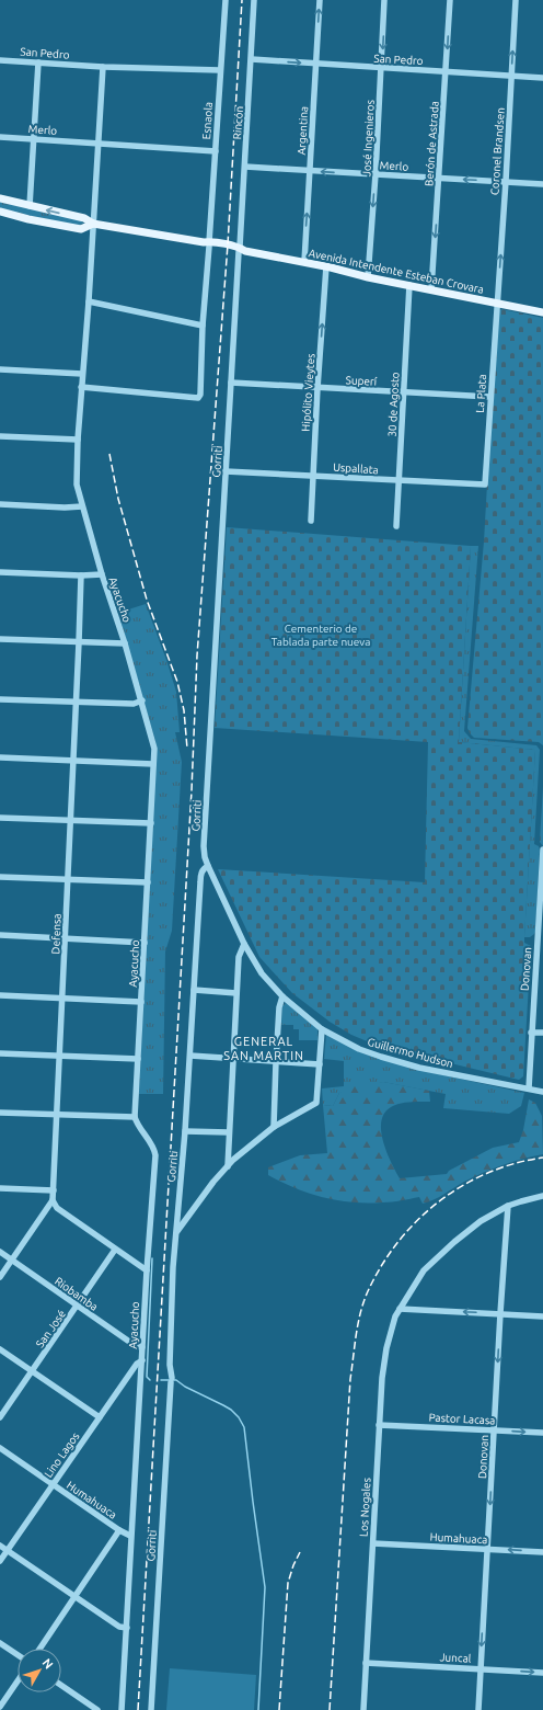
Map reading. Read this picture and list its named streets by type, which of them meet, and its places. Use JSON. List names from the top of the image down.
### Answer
{
  "streets": {
    "main road": ["Avenida Intendente Esteban Crovara"],
    "street": [
      "San Pedro",
      "Esnaola",
      "Rincón",
      "Merlo",
      "Argentina",
      "José Ingenieros",
      "Berón de Astrada",
      "Coronel Brandsen",
      "Superí",
      "Hipólito Vieytes",
      "La Plata",
      "30 de Agosto",
      "Gorriti",
      "Uspallata",
      "Ayacucho",
      "Defensa",
      "Donovan",
      "Guillermo Hudson",
      "Riobamba",
      "San José",
      "Pastor Lacasa",
      "Lino Lagos",
      "Humahuaca",
      "Los Nogales",
      "Juncal"
    ]
  },
  "crossings": [
    ["San Pedro", "Esnaola"],
    ["San Pedro", "Rincón"],
    ["San Pedro", "Argentina"],
    ["San Pedro", "José Ingenieros"],
    ["San Pedro", "Berón de Astrada"],
    ["San Pedro", "Coronel Brandsen"],
    ["San Pedro", "Ayacucho"],
    ["Esnaola", "Merlo"],
    ["Esnaola", "Avenida Intendente Esteban Crovara"],
    ["Esnaola", "Ayacucho"],
    ["Rincón", "Merlo"],
    ["Rincón", "Avenida Intendente Esteban Crovara"],
    ["Rincón", "Gorriti"],
    ["Merlo", "Argentina"],
    ["Merlo", "José Ingenieros"],
    ["Merlo", "Berón de Astrada"],
    ["Merlo", "Coronel Brandsen"],
    ["Merlo", "Ayacucho"],
    ["Argentina", "Avenida Intendente Esteban Crovara"],
    ["José Ingenieros", "Avenida Intendente Esteban Crovara"],
    ["Berón de Astrada", "Avenida Intendente Esteban Crovara"],
    ["Coronel Brandsen", "Avenida Intendente Esteban Crovara"],
    ["Coronel Brandsen", "La Plata"],
    ["Avenida Intendente Esteban Crovara", "Hipólito Vieytes"],
    ["Avenida Intendente Esteban Crovara", "La Plata"],
    ["Avenida Intendente Esteban Crovara", "30 de Agosto"],
    ["Avenida Intendente Esteban Crovara", "Gorriti"],
    ["Superí", "Hipólito Vieytes"],
    ["Superí", "La Plata"],
    ["Superí", "30 de Agosto"],
    ["Superí", "Gorriti"],
    ["Hipólito Vieytes", "Uspallata"],
    ["La Plata", "Uspallata"],
    ["30 de Agosto", "Uspallata"],
    ["Gorriti", "Uspallata"],
    ["Gorriti", "Guillermo Hudson"],
    ["Ayacucho", "Riobamba"],
    ["Ayacucho", "Lino Lagos"],
    ["Ayacucho", "Humahuaca"],
    ["Defensa", "Riobamba"],
    ["Donovan", "Guillermo Hudson"],
    ["Donovan", "Pastor Lacasa"],
    ["Donovan", "Humahuaca"],
    ["Donovan", "Los Nogales"],
    ["Donovan", "Juncal"],
    ["Riobamba", "San José"],
    ["Pastor Lacasa", "Los Nogales"],
    ["Lino Lagos", "Humahuaca"],
    ["Humahuaca", "Los Nogales"],
    ["Los Nogales", "Juncal"]
  ],
  "one_way": [
    "Argentina",
    "José Ingenieros",
    "Berón de Astrada",
    "Coronel Brandsen",
    "Hipólito Vieytes",
    "Donovan",
    "Juncal"
  ],
  "districts": ["GENERAL SAN MARTIN"],
  "parks": ["Cementerio de Tablada parte nueva"],
  "north": "top right"
}
